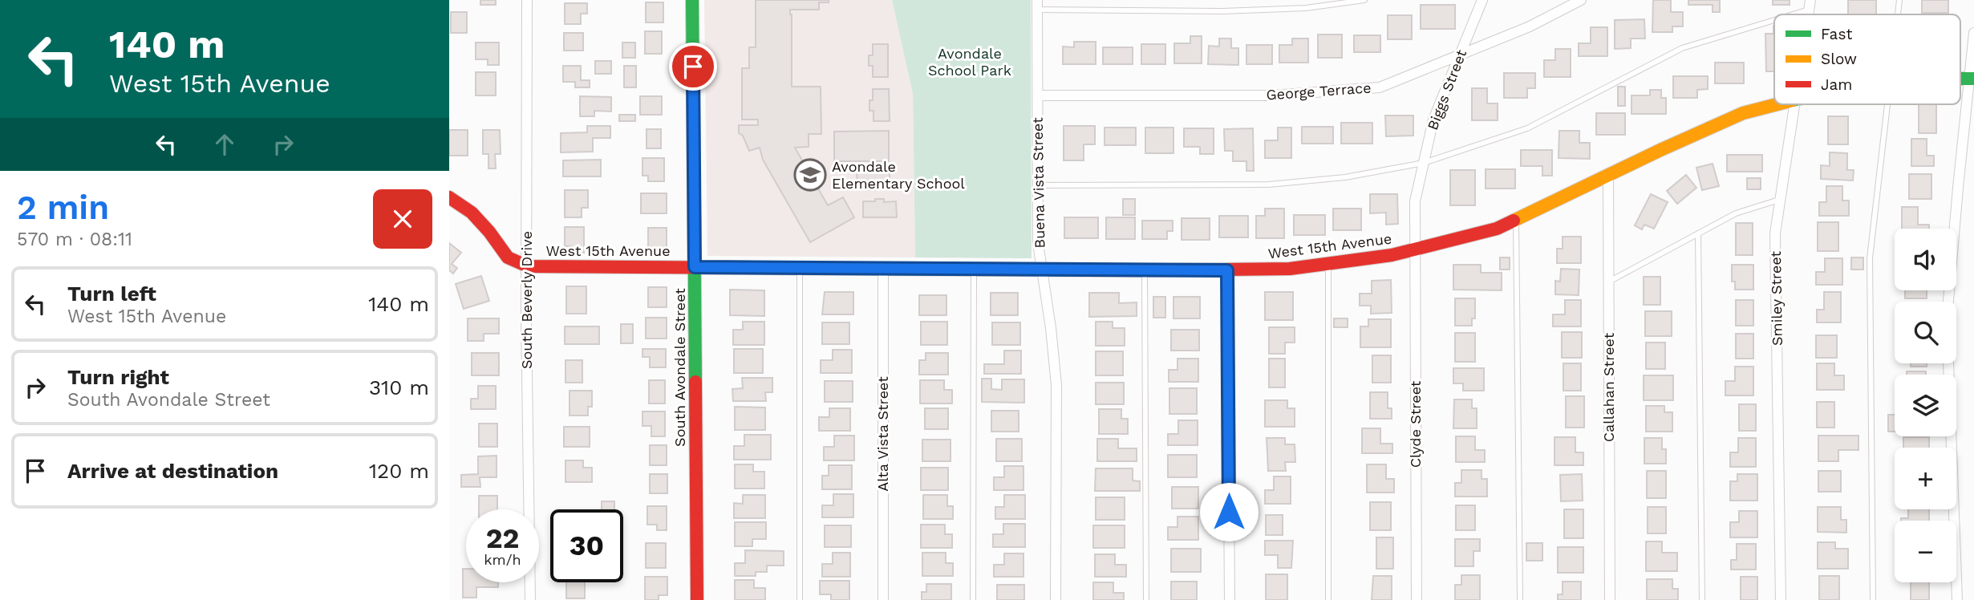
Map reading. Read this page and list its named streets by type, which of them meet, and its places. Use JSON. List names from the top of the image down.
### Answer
{
  "streets": {
    "street": [
      "Biggs Street",
      "George Terrace",
      "Buena Vista Street",
      "West 15th Avenue",
      "Smiley Street",
      "South Beverly Drive",
      "South Avondale Street",
      "Callahan Street",
      "Clyde Street",
      "Alta Vista Street"
    ]
  },
  "crossings": [
    ["Biggs Street", "George Terrace"],
    ["Biggs Street", "West 15th Avenue"],
    ["Biggs Street", "Clyde Street"],
    ["George Terrace", "Buena Vista Street"],
    ["Buena Vista Street", "West 15th Avenue"],
    ["West 15th Avenue", "South Beverly Drive"],
    ["West 15th Avenue", "South Avondale Street"],
    ["West 15th Avenue", "Callahan Street"],
    ["West 15th Avenue", "Clyde Street"],
    ["West 15th Avenue", "Alta Vista Street"]
  ],
  "parks": ["Avondale School Park"],
  "places": {
    "school or university": ["Avondale Elementary School"]
  },
  "legend": ["Fast", "Slow", "Jam"],
  "page": {
    "turn": ["140 m", "West 15th Avenue"],
    "heading": ["2 min", "570 m · 08:11"],
    "map_buttons": ["+", "−"],
    "list": [
      {
        "name": "Turn left",
        "note": "West 15th Avenue",
        "value": "140 m"
      },
      {
        "name": "Turn right",
        "note": "South Avondale Street",
        "value": "310 m"
      },
      {
        "name": "Arrive at destination",
        "value": "120 m"
      }
    ],
    "speed": "22 km/h",
    "limit": "30"
  }
}
